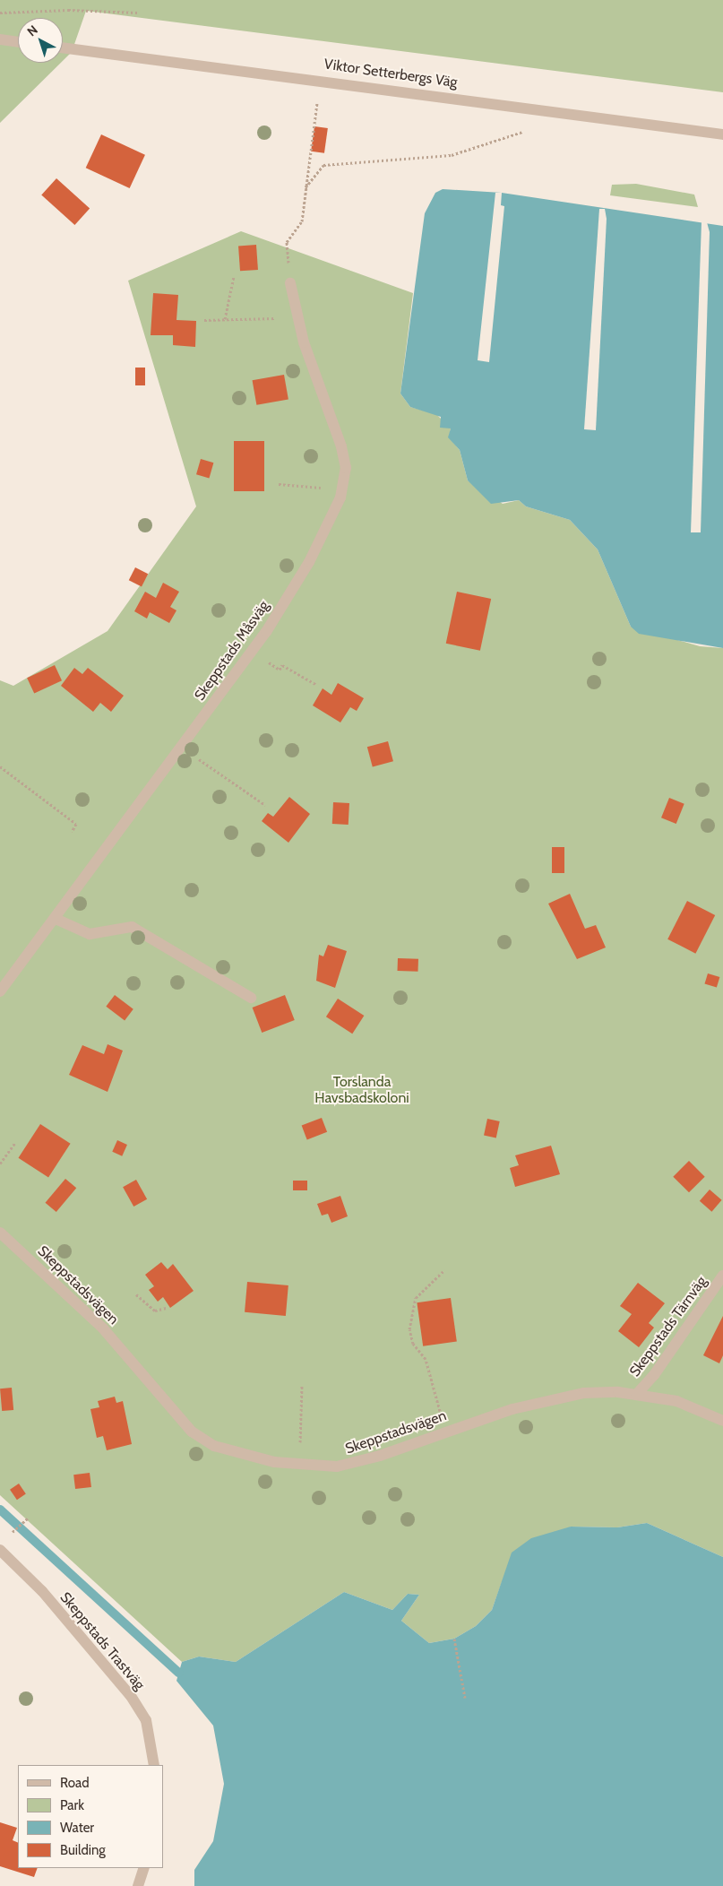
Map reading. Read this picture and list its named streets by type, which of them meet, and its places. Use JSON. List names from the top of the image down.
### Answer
{
  "streets": {
    "street": [
      "Viktor Setterbergs Väg",
      "Skeppstads Måsväg",
      "Skeppstadsvägen",
      "Skeppstads Tärnväg",
      "Skeppstads Trastväg"
    ]
  },
  "crossings": [
    ["Skeppstadsvägen", "Skeppstads Tärnväg"]
  ],
  "parks": ["Torslanda Havsbadskoloni"],
  "legend": [
    "Road",
    "Park",
    "Water",
    "Building"
  ],
  "north": "top left"
}
